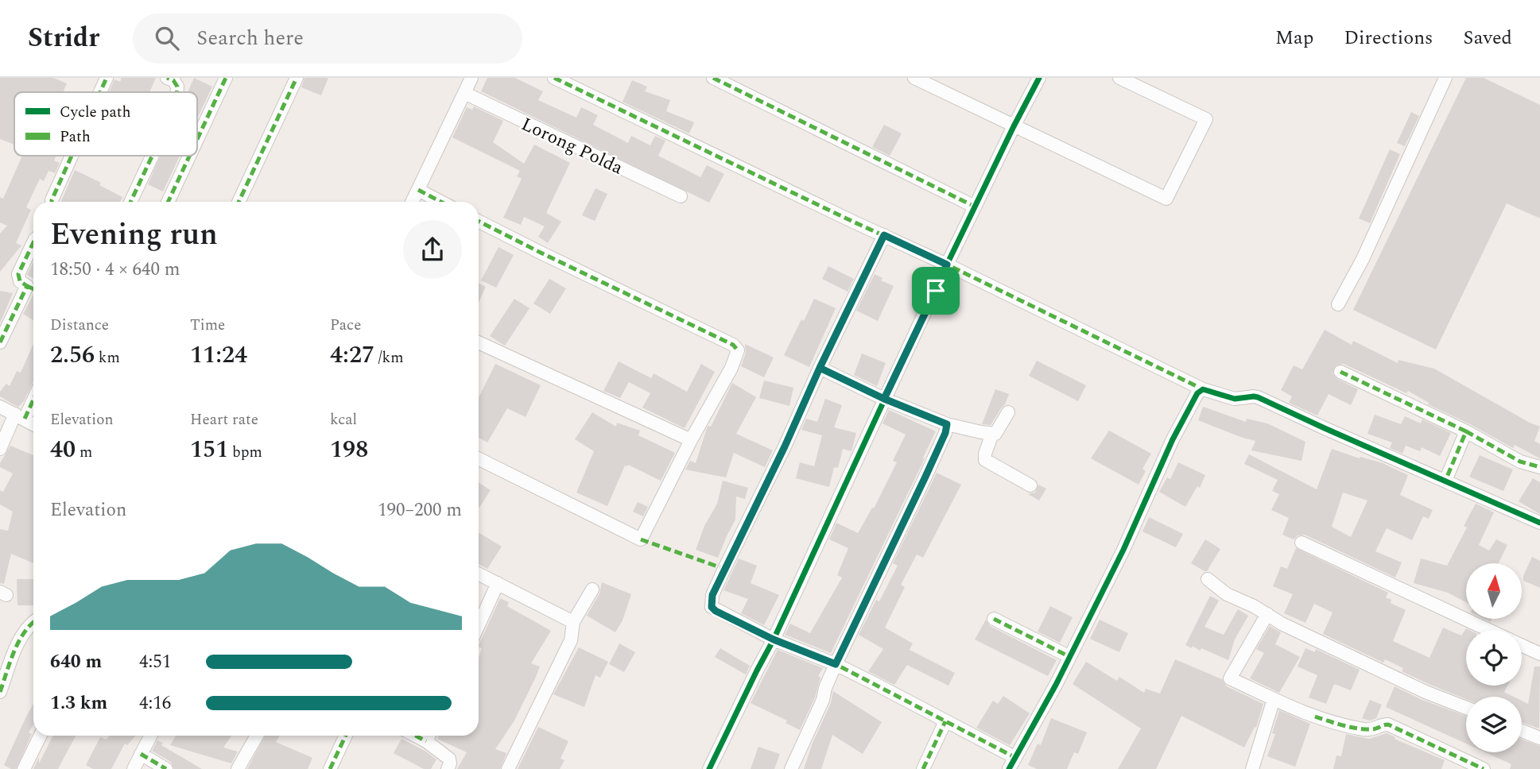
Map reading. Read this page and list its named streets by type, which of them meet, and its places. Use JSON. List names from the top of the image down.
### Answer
{
  "streets": {
    "street": ["Lorong Polda"]
  },
  "legend": ["Cycle path", "Path"],
  "north": "top",
  "page": {
    "header": "Stridr",
    "search": "Search here",
    "nav": ["Map", "Directions", "Saved"],
    "heading": ["Evening run", "18:50 · 4 × 640 m"],
    "stats": [
      ["Distance", "2.56 km"],
      ["Time", "11:24"],
      ["Pace", "4:27 /km"],
      ["Elevation", "40 m"],
      ["Heart rate", "151 bpm"],
      ["kcal", "198"]
    ],
    "chart": ["Elevation", "190–200 m"],
    "list": [
      {
        "name": "640 m",
        "note": "4:51"
      },
      {
        "name": "1.3 km",
        "note": "4:16"
      }
    ]
  }
}
